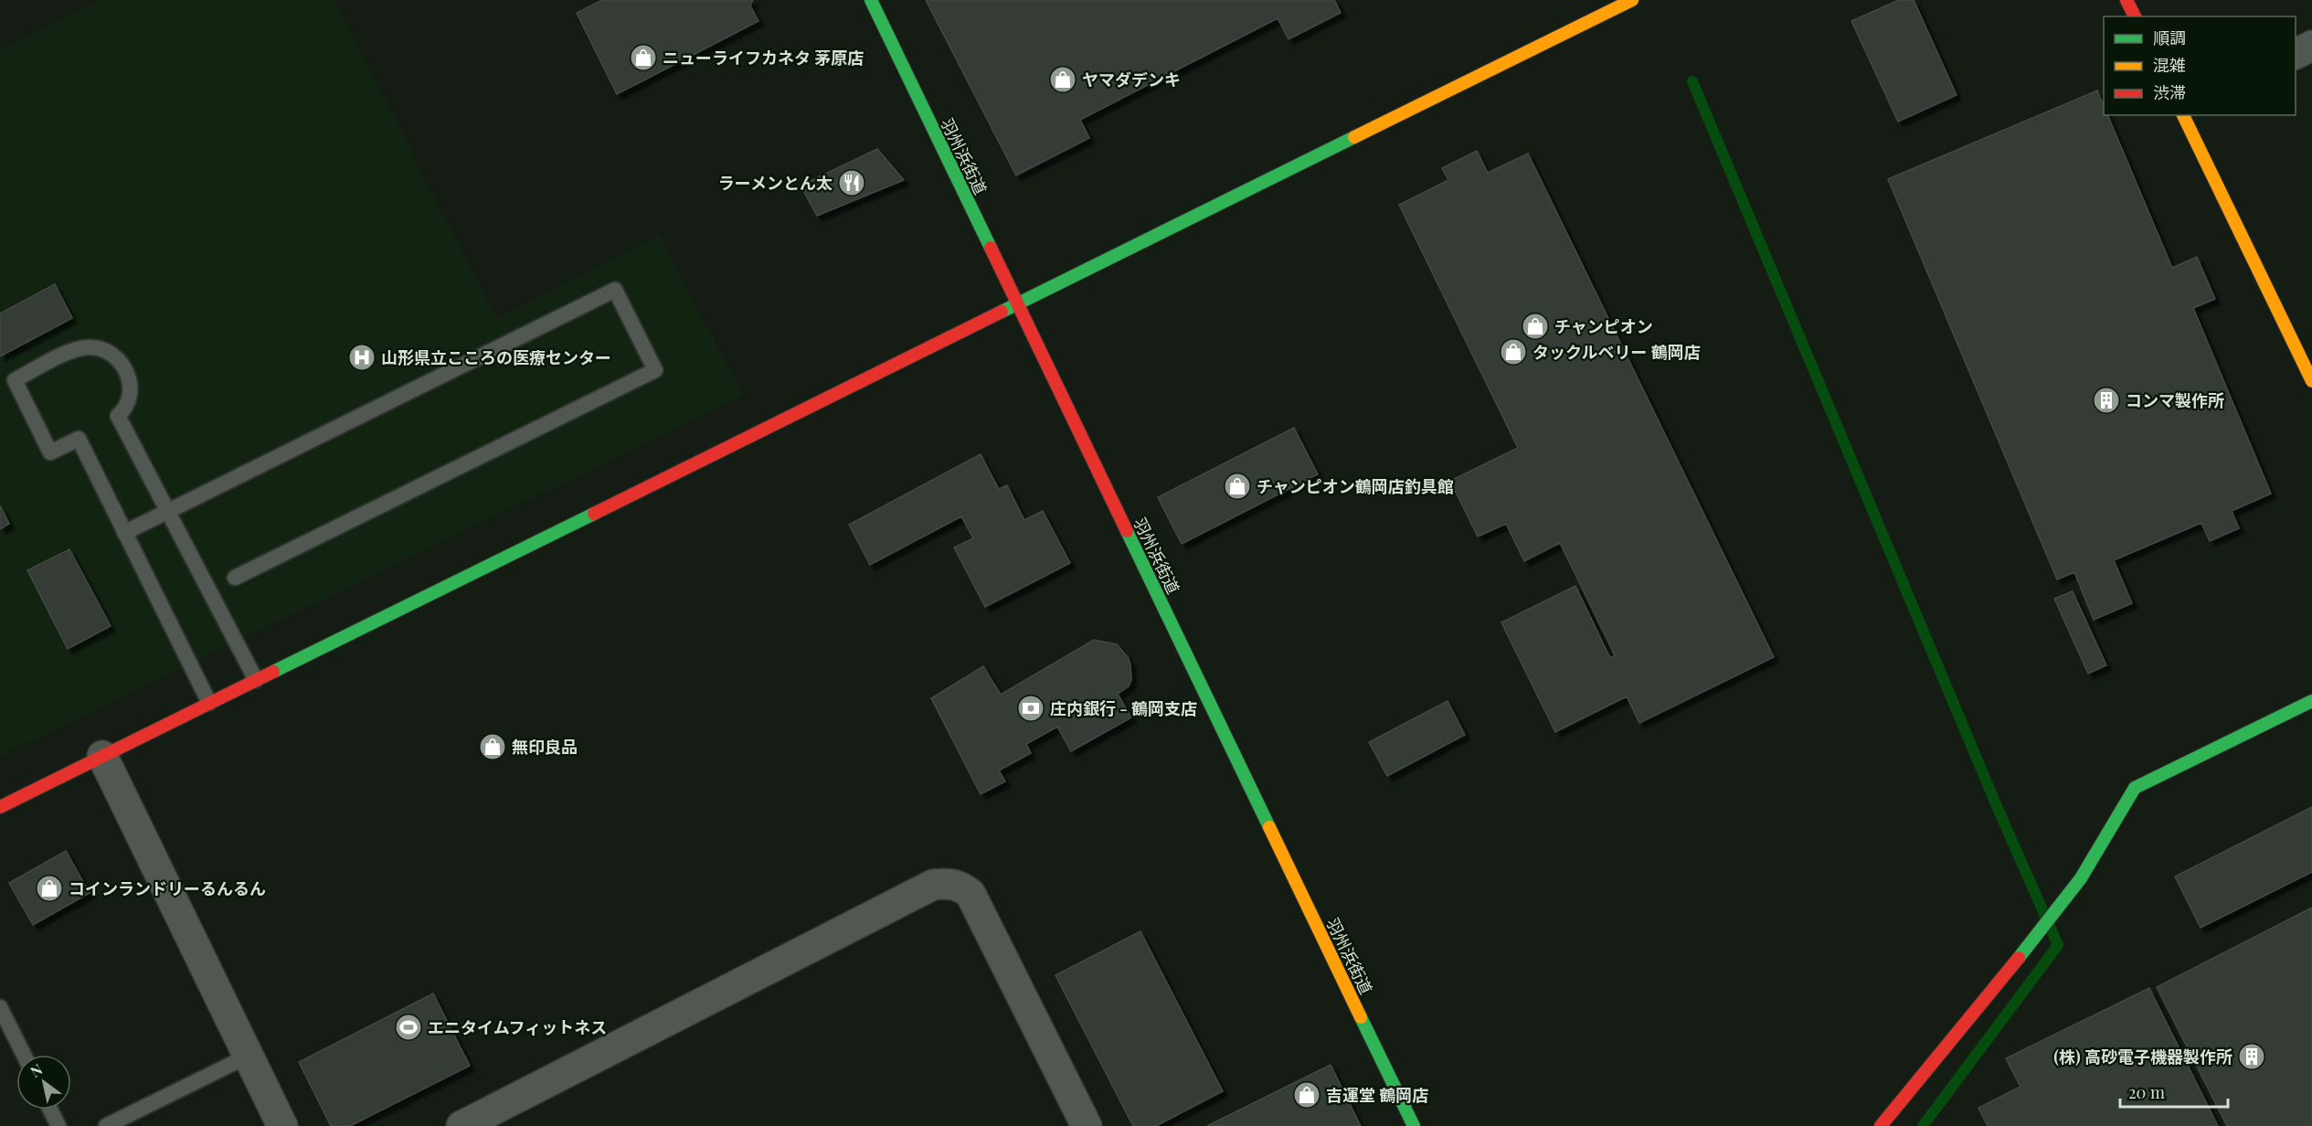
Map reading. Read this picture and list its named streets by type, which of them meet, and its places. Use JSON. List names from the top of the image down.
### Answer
{
  "streets": {
    "street": ["羽州浜街道"]
  },
  "places": {
    "shop": [
      "ニューライフカネタ 茅原店",
      "ヤマダデンキ",
      "チャンピオン",
      "タックルベリー 鶴岡店",
      "チャンピオン鶴岡店釣具館",
      "無印良品",
      "コインランドリーるんるん",
      "吉運堂 鶴岡店"
    ],
    "restaurant": ["ラーメンとん太"],
    "hospital": ["山形県立こころの医療センター"],
    "building": ["コンマ製作所", "(株) 高砂電子機器製作所"],
    "bank": ["庄内銀行 - 鶴岡支店"],
    "sports": ["エニタイムフィットネス"]
  },
  "legend": ["順調", "混雑", "渋滞"],
  "scale_bar": "20 m",
  "north": "top left"
}
